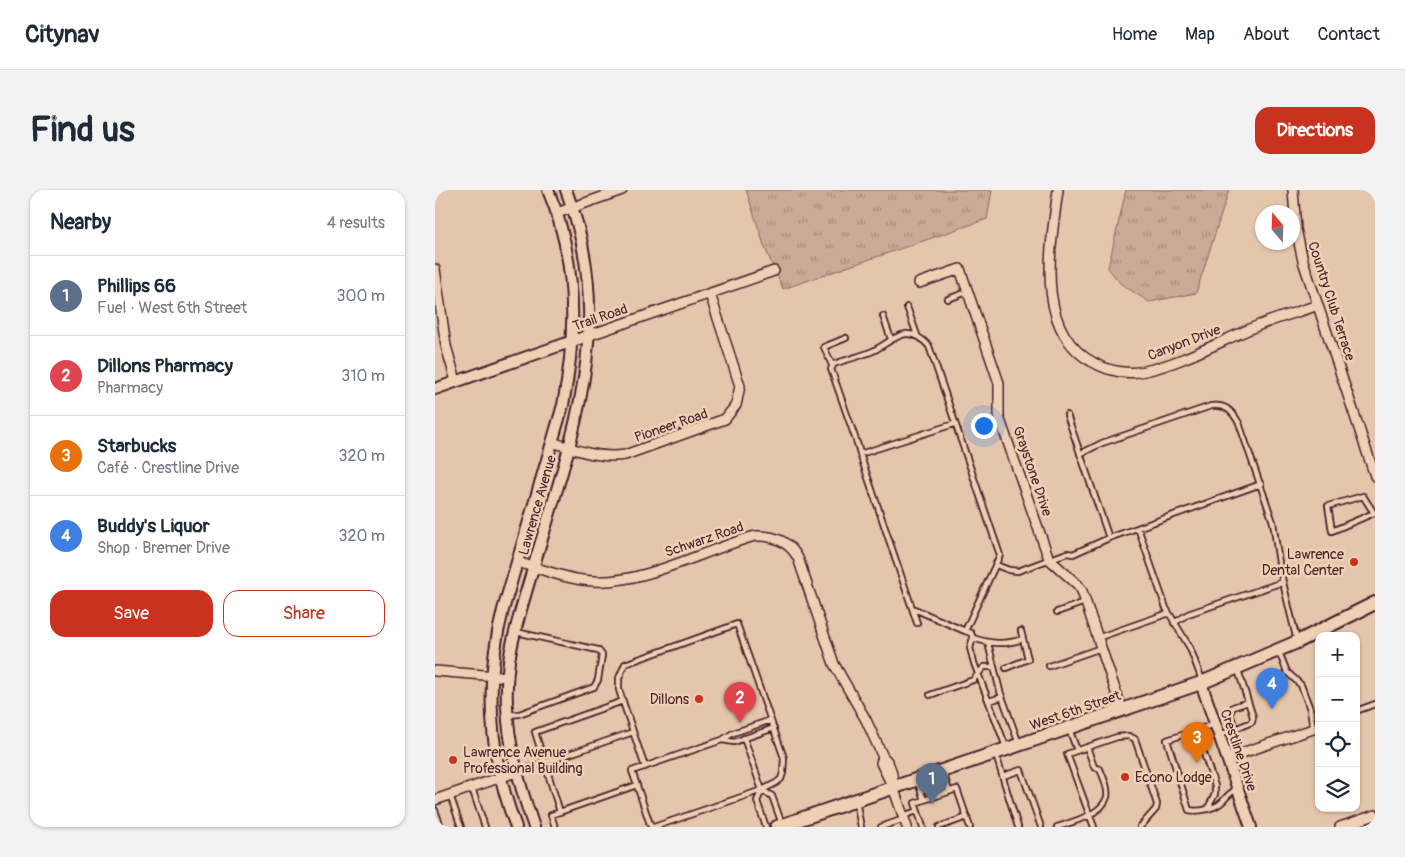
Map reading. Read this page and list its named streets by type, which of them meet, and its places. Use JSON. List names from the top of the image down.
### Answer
{
  "streets": {
    "main road": ["West 6th Street"],
    "street": [
      "Country Club Terrace",
      "Trail Road",
      "Canyon Drive",
      "Pioneer Road",
      "Graystone Drive",
      "Lawrence Avenue",
      "Schwarz Road",
      "Crestline Drive"
    ]
  },
  "crossings": [
    ["Country Club Terrace", "Canyon Drive"],
    ["Trail Road", "Pioneer Road"],
    ["Trail Road", "Lawrence Avenue"],
    ["Pioneer Road", "Lawrence Avenue"],
    ["Graystone Drive", "West 6th Street"],
    ["Lawrence Avenue", "Schwarz Road"],
    ["Schwarz Road", "West 6th Street"],
    ["West 6th Street", "Crestline Drive"]
  ],
  "places": [
    "Lawrence Dental Center",
    "Dillons",
    "Lawrence Avenue Professional Building",
    "Econo Lodge"
  ],
  "north": "top",
  "page": {
    "header": "Citynav",
    "nav": [
      "Home",
      "Map",
      "About",
      "Contact"
    ],
    "buttons": [
      "Directions",
      ["Save", "Share"]
    ],
    "title": "Find us",
    "heading": ["Nearby", "4 results"],
    "list": [
      {
        "mark": "1",
        "name": "Phillips 66",
        "note": "Fuel · West 6th Street",
        "value": "300 m"
      },
      {
        "mark": "2",
        "name": "Dillons Pharmacy",
        "note": "Pharmacy",
        "value": "310 m"
      },
      {
        "mark": "3",
        "name": "Starbucks",
        "note": "Café · Crestline Drive",
        "value": "320 m"
      },
      {
        "mark": "4",
        "name": "Buddy's Liquor",
        "note": "Shop · Bremer Drive",
        "value": "320 m"
      }
    ],
    "map_buttons": ["+", "−"],
    "pins": [
      "4",
      "2",
      "3",
      "1"
    ]
  }
}
